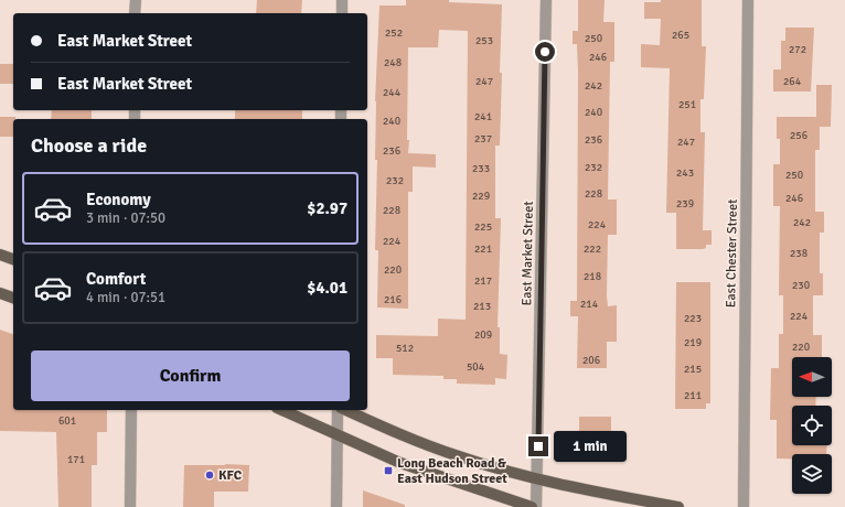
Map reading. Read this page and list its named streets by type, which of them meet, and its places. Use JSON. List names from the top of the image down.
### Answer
{
  "streets": {
    "street": ["East Market Street", "East Chester Street"]
  },
  "places": {
    "transit": ["Long Beach Road & East Hudson Street"],
    "other": ["KFC"]
  },
  "house_numbers": [
    "252",
    "265",
    "250",
    "253",
    "272",
    "246",
    "248",
    "247",
    "264",
    "242",
    "244",
    "251",
    "240",
    "241",
    "240",
    "256",
    "237",
    "236",
    "247",
    "236",
    "232",
    "233",
    "243",
    "250",
    "232",
    "228",
    "229",
    "246",
    "239",
    "228",
    "242",
    "224",
    "225",
    "224",
    "221",
    "222",
    "238",
    "220",
    "218",
    "217",
    "230",
    "216",
    "214",
    "213",
    "224",
    "223",
    "209",
    "219",
    "220",
    "512",
    "206",
    "504",
    "215",
    "211",
    "601",
    "171"
  ],
  "north": "left",
  "page": {
    "banner": ["East Market Street", "East Market Street"],
    "heading": "Choose a ride",
    "list": [
      {
        "name": "Economy",
        "note": "3 min · 07:50",
        "value": "$2.97"
      },
      {
        "name": "Comfort",
        "note": "4 min · 07:51",
        "value": "$4.01"
      }
    ],
    "buttons": "Confirm",
    "bubble": "1 min"
  }
}
